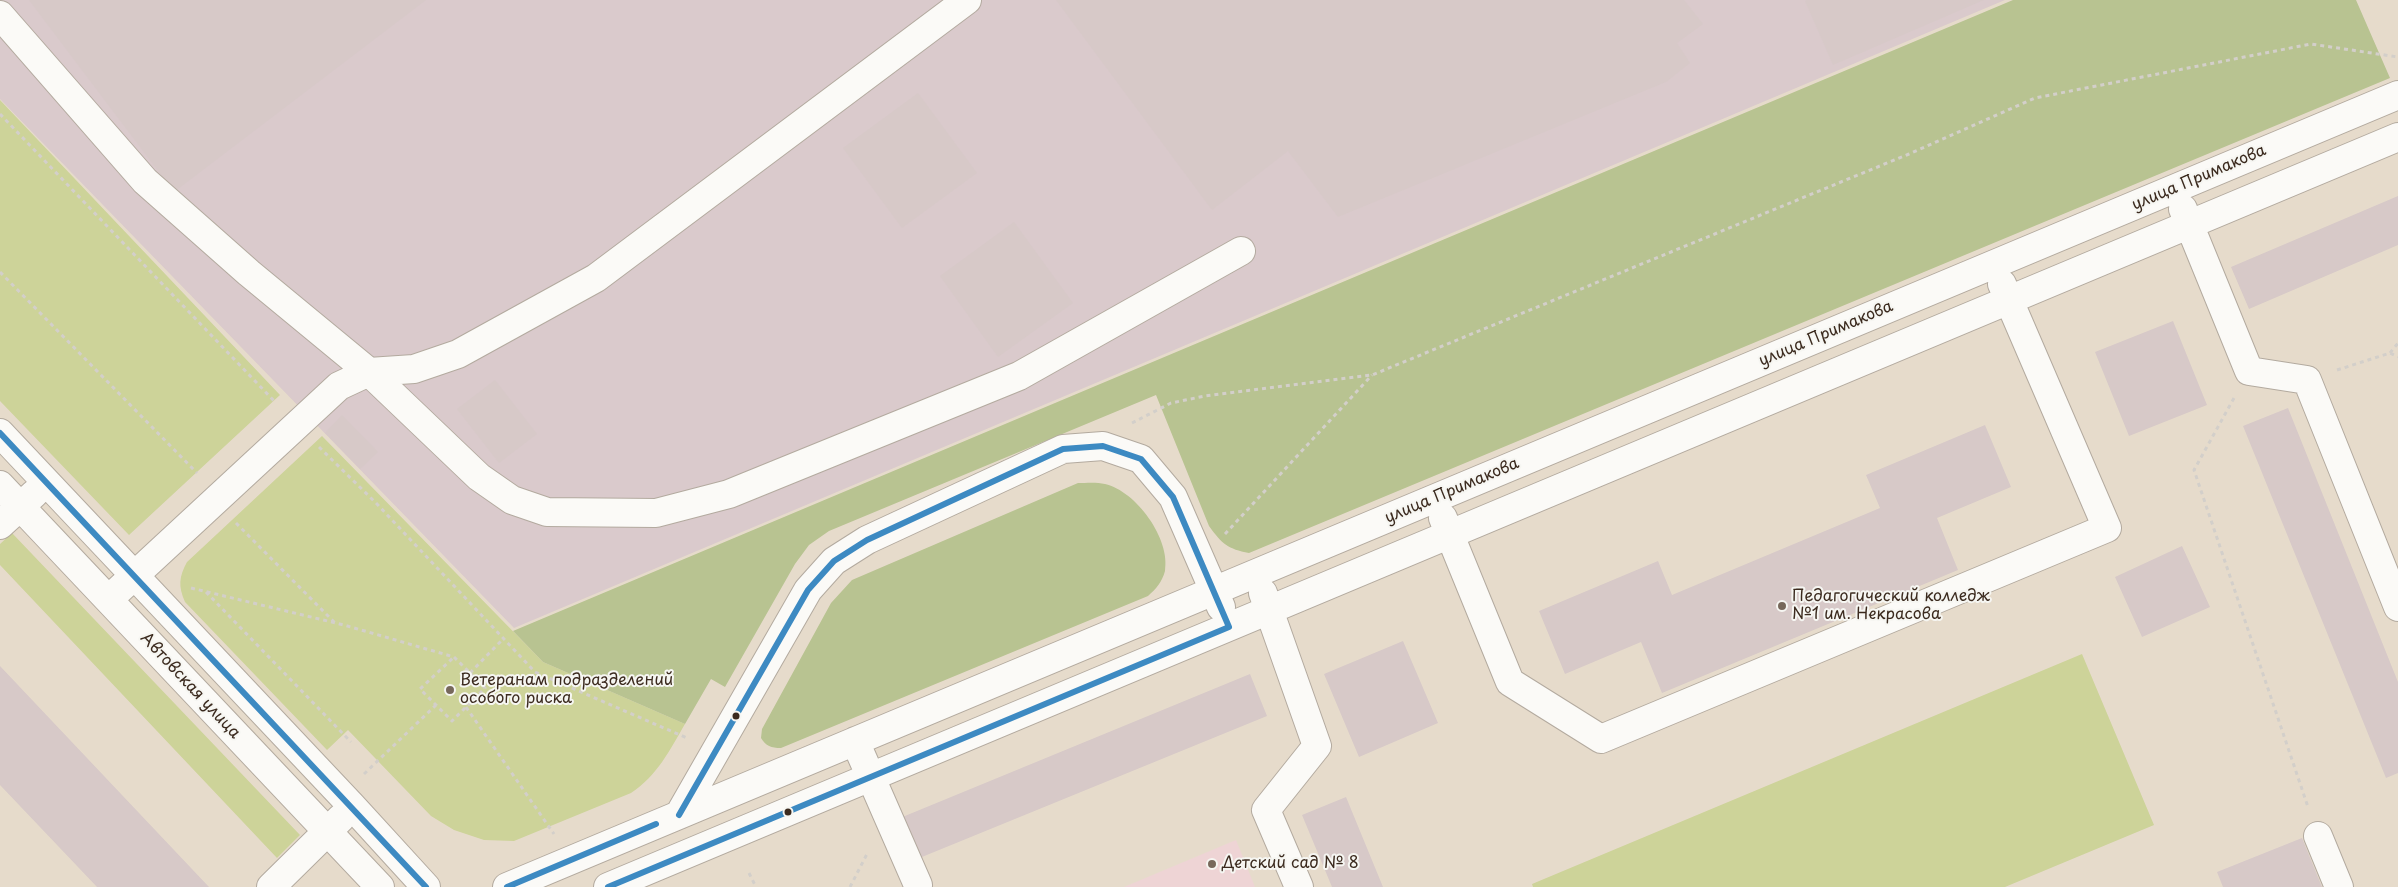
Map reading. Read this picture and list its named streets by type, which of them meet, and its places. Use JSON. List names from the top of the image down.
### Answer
{
  "streets": {
    "street": ["улица Примакова", "Автовская улица"]
  },
  "places": ["Педагогический колледж №1 им. Некрасова", "Ветеранам подразделений особого риска", "Детский сад № 8"]
}
